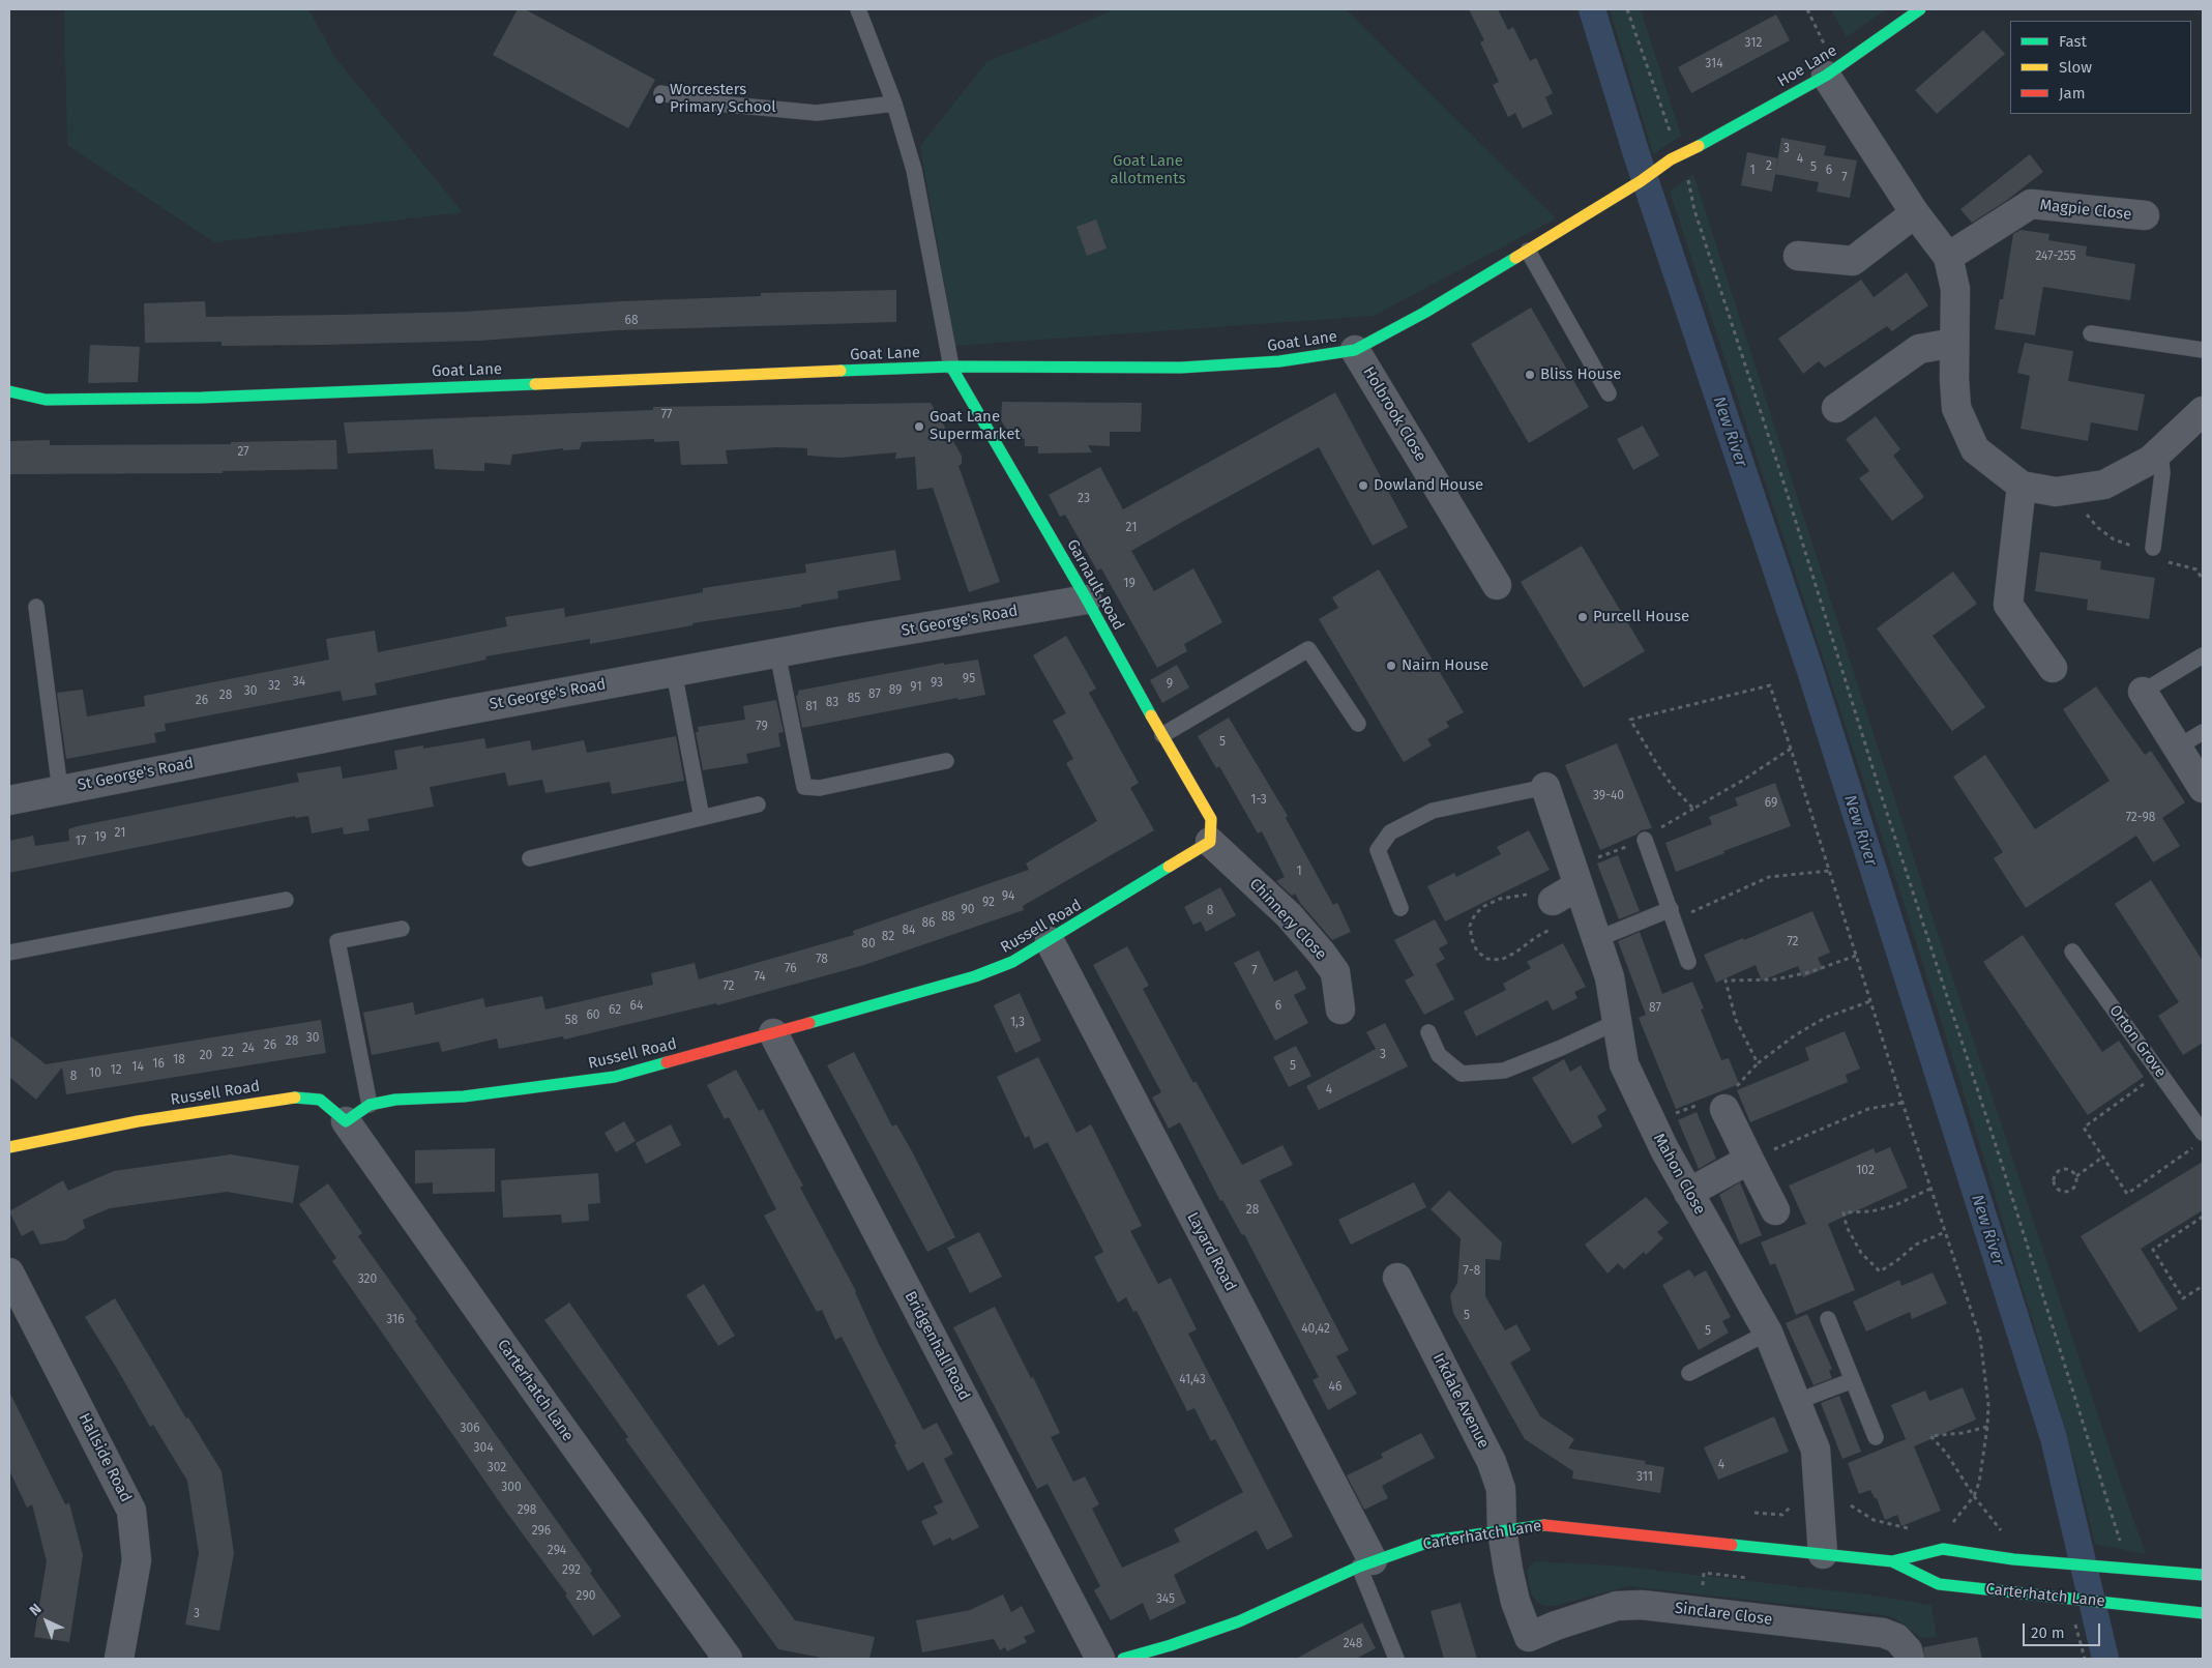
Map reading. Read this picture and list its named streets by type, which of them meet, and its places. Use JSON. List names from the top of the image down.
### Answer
{
  "streets": {
    "street": [
      "Hoe Lane",
      "Magpie Close",
      "Goat Lane",
      "Holbrook Close",
      "Garnault Road",
      "St George's Road",
      "Chinnery Close",
      "Russell Road",
      "Mahon Close",
      "Layard Road",
      "Bridgenhall Road",
      "Carterhatch Lane",
      "Irkdale Avenue",
      "Hallside Road",
      "Sinclare Close"
    ],
    "lane": ["Orton Grove"]
  },
  "crossings": [
    ["Hoe Lane", "Goat Lane"],
    ["Goat Lane", "Holbrook Close"],
    ["Goat Lane", "Garnault Road"],
    ["Garnault Road", "St George's Road"],
    ["Garnault Road", "Chinnery Close"],
    ["Garnault Road", "Russell Road"],
    ["Chinnery Close", "Russell Road"],
    ["Russell Road", "Layard Road"],
    ["Russell Road", "Bridgenhall Road"],
    ["Russell Road", "Carterhatch Lane"],
    ["Mahon Close", "Carterhatch Lane"],
    ["Layard Road", "Carterhatch Lane"],
    ["Carterhatch Lane", "Irkdale Avenue"],
    ["Carterhatch Lane", "Sinclare Close"],
    ["Irkdale Avenue", "Sinclare Close"]
  ],
  "water": ["New River"],
  "parks": ["Goat Lane allotments"],
  "places": [
    "Worcesters Primary School",
    "Bliss House",
    "Goat Lane Supermarket",
    "Dowland House",
    "Purcell House",
    "Nairn House"
  ],
  "house_numbers": [
    "312",
    "314",
    "3",
    "4",
    "2",
    "5",
    "1",
    "6",
    "7",
    "247-255",
    "68",
    "77",
    "27",
    "23",
    "21",
    "19",
    "95",
    "34",
    "93",
    "9",
    "32",
    "91",
    "89",
    "30",
    "87",
    "28",
    "85",
    "26",
    "83",
    "81",
    "79",
    "5",
    "39-40",
    "1-3",
    "69",
    "72-98",
    "21",
    "19",
    "17",
    "1",
    "94",
    "92",
    "90",
    "8",
    "88",
    "86",
    "84",
    "82",
    "72",
    "80",
    "78",
    "76",
    "7",
    "74",
    "72",
    "64",
    "6",
    "87",
    "62",
    "60",
    "58",
    "1,3",
    "30",
    "28",
    "26",
    "24",
    "22",
    "3",
    "20",
    "18",
    "16",
    "5",
    "14",
    "12",
    "10",
    "8",
    "4",
    "102",
    "28",
    "7-8",
    "320",
    "5",
    "316",
    "40,42",
    "5",
    "41,43",
    "46",
    "306",
    "304",
    "4",
    "302",
    "311",
    "300",
    "298",
    "296",
    "294",
    "292",
    "290",
    "345",
    "3",
    "248"
  ],
  "legend": ["Fast", "Slow", "Jam"],
  "scale_bar": "20 m",
  "north": "top left"
}
